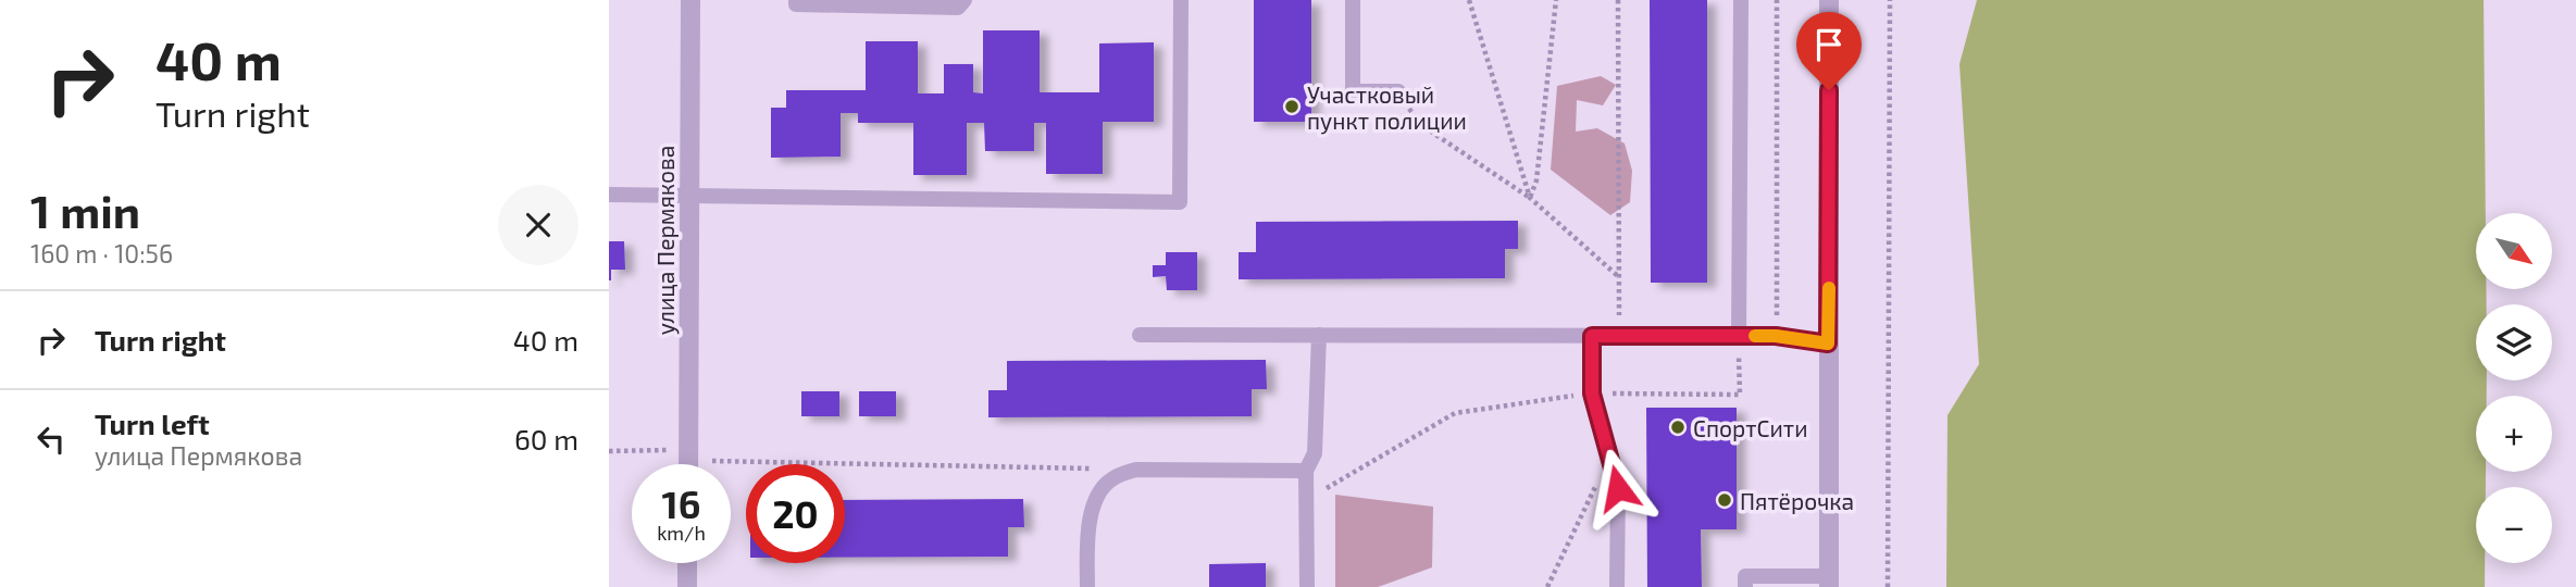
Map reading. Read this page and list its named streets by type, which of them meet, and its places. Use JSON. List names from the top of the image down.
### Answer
{
  "streets": {
    "street": ["улица Пермякова"]
  },
  "places": ["Участковый пункт полиции", "СпортСити", "Пятёрочка"],
  "north": "bottom right",
  "page": {
    "turn": ["40 m", "Turn right"],
    "heading": ["1 min", "160 m · 10:56"],
    "map_buttons": ["+", "−"],
    "list": [
      {
        "name": "Turn right",
        "value": "40 m"
      },
      {
        "name": "Turn left",
        "note": "улица Пермякова",
        "value": "60 m"
      }
    ],
    "speed": "16 km/h",
    "limit": "20"
  }
}
